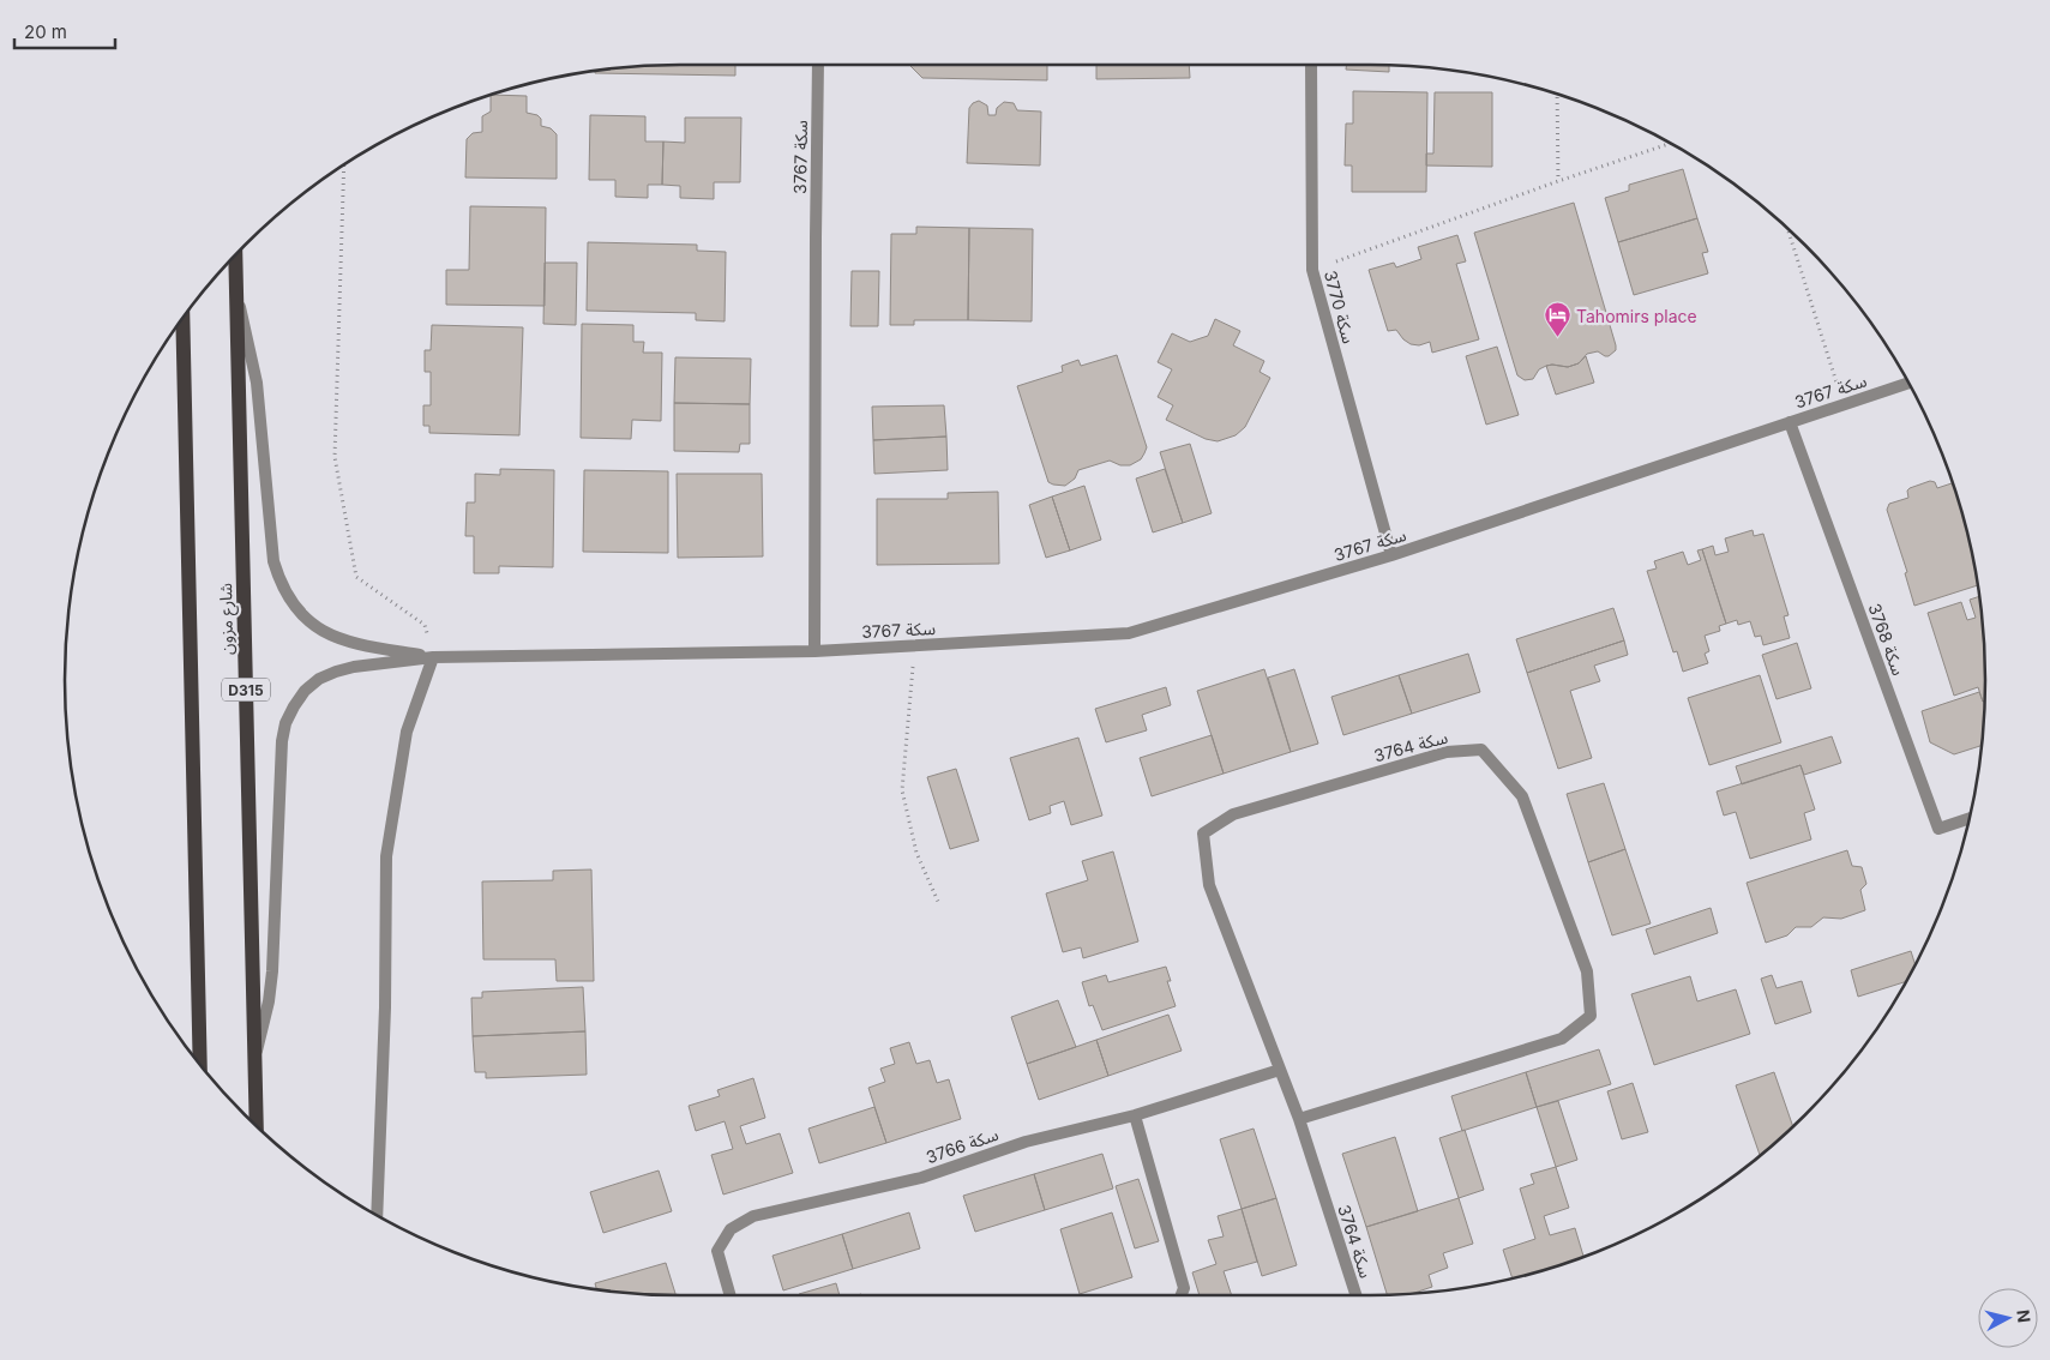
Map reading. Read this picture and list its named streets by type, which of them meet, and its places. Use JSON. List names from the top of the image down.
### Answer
{
  "streets": {
    "main road": ["شارع مزون", "D315"],
    "street": [
      "سكة 3767",
      "سكة 3770",
      "سكة 3768",
      "سكة 3764",
      "سكة 3766"
    ]
  },
  "crossings": [
    ["سكة 3767", "سكة 3770"],
    ["سكة 3767", "سكة 3768"],
    ["سكة 3764", "سكة 3766"]
  ],
  "places": {
    "hotel": ["Tahomirs place"]
  },
  "scale_bar": "20 m",
  "north": "right"
}
